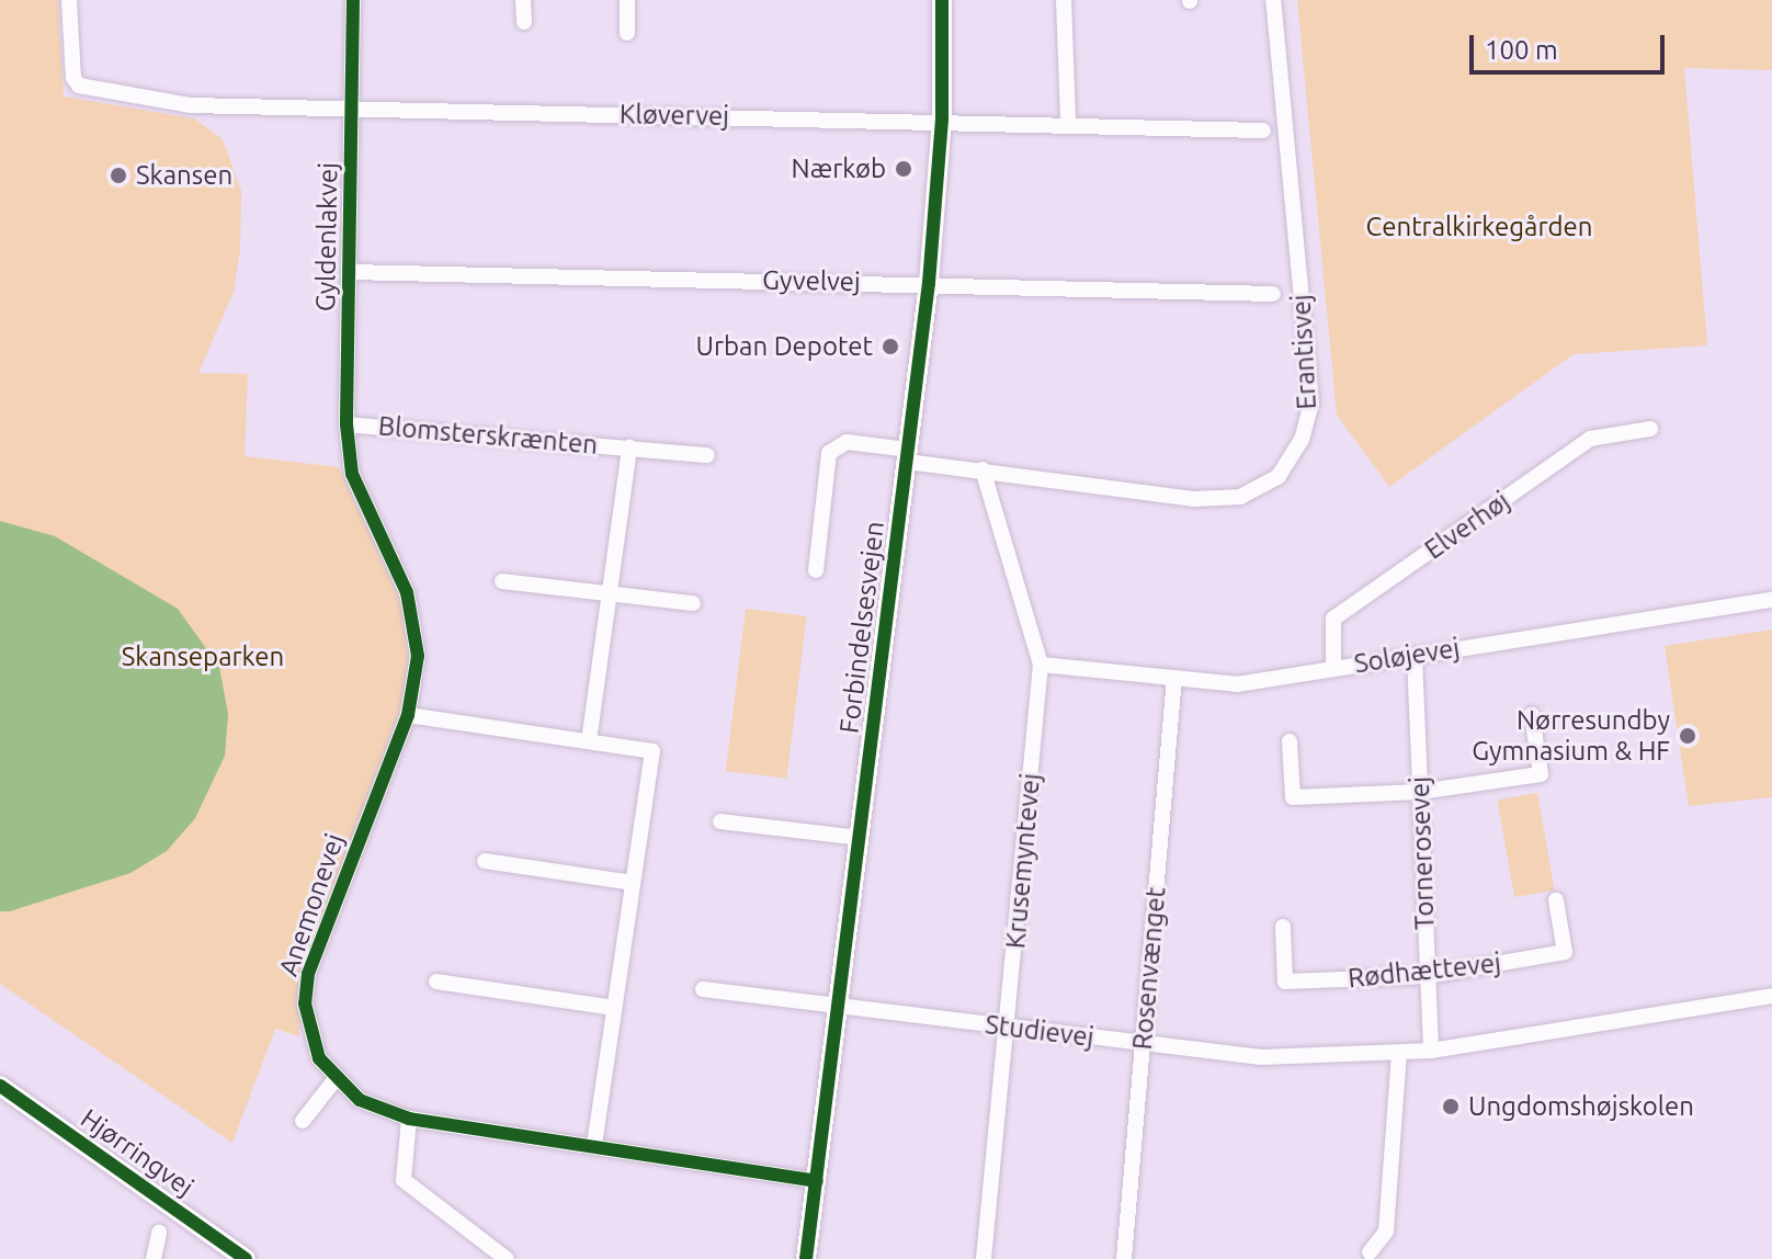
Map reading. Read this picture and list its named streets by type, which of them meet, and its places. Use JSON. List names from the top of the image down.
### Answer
{
  "streets": {
    "street": [
      "Kløvervej",
      "Gyldenlakvej",
      "Gyvelvej",
      "Erantisvej",
      "Blomsterskrænten",
      "Elverhøj",
      "Forbindelsesvejen",
      "Soløjevej",
      "Tornerosevej",
      "Krusemyntevej",
      "Anemonevej",
      "Rosenvænget",
      "Rødhættevej",
      "Studievej",
      "Hjørringvej"
    ]
  },
  "crossings": [
    ["Kløvervej", "Gyldenlakvej"],
    ["Kløvervej", "Forbindelsesvejen"],
    ["Gyldenlakvej", "Gyvelvej"],
    ["Gyldenlakvej", "Blomsterskrænten"],
    ["Gyldenlakvej", "Anemonevej"],
    ["Gyvelvej", "Forbindelsesvejen"],
    ["Erantisvej", "Forbindelsesvejen"],
    ["Erantisvej", "Krusemyntevej"],
    ["Elverhøj", "Soløjevej"],
    ["Forbindelsesvejen", "Anemonevej"],
    ["Forbindelsesvejen", "Studievej"],
    ["Soløjevej", "Tornerosevej"],
    ["Soløjevej", "Krusemyntevej"],
    ["Soløjevej", "Rosenvænget"],
    ["Tornerosevej", "Rødhættevej"],
    ["Tornerosevej", "Studievej"],
    ["Krusemyntevej", "Studievej"],
    ["Rosenvænget", "Studievej"]
  ],
  "parks": ["Centralkirkegården", "Skanseparken"],
  "places": [
    "Nærkøb",
    "Skansen",
    "Urban Depotet",
    "Nørresundby Gymnasium & HF",
    "Ungdomshøjskolen"
  ],
  "scale_bar": "100 m"
}
